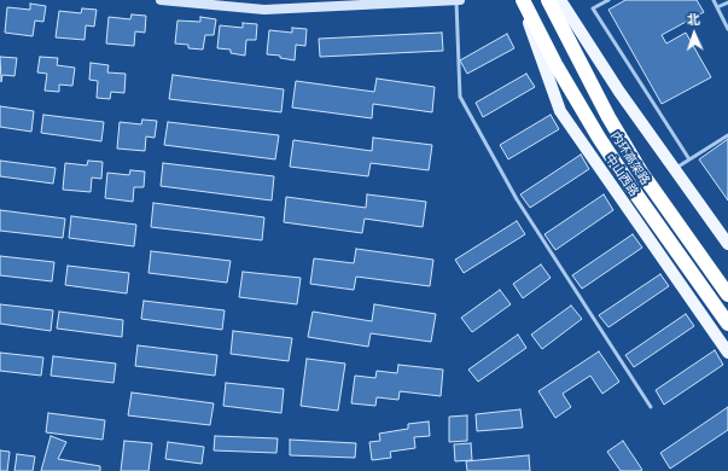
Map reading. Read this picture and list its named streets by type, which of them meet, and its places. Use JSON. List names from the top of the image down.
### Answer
{
  "streets": {
    "highway": ["内环高架路"],
    "main road": ["中山西路"]
  },
  "crossings": [
    ["内环高架路", "中山西路"]
  ],
  "north": "top"
}
